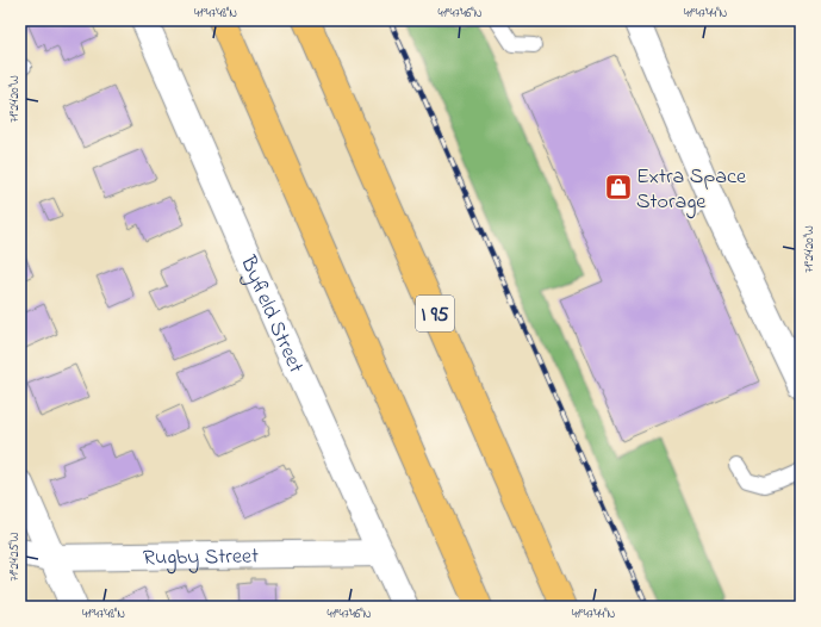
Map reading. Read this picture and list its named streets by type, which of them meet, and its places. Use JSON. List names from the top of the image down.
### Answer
{
  "streets": {
    "highway": ["I 95"],
    "street": ["Byfield Street", "Rugby Street"]
  },
  "crossings": [
    ["Byfield Street", "Rugby Street"]
  ],
  "places": {
    "shop": ["Extra Space Storage"]
  },
  "coordinates": [
    "41°47'48\"N",
    "41°47'46\"N",
    "41°47'44\"N",
    "71°24'20\"W",
    "71°24'25\"W"
  ]
}
